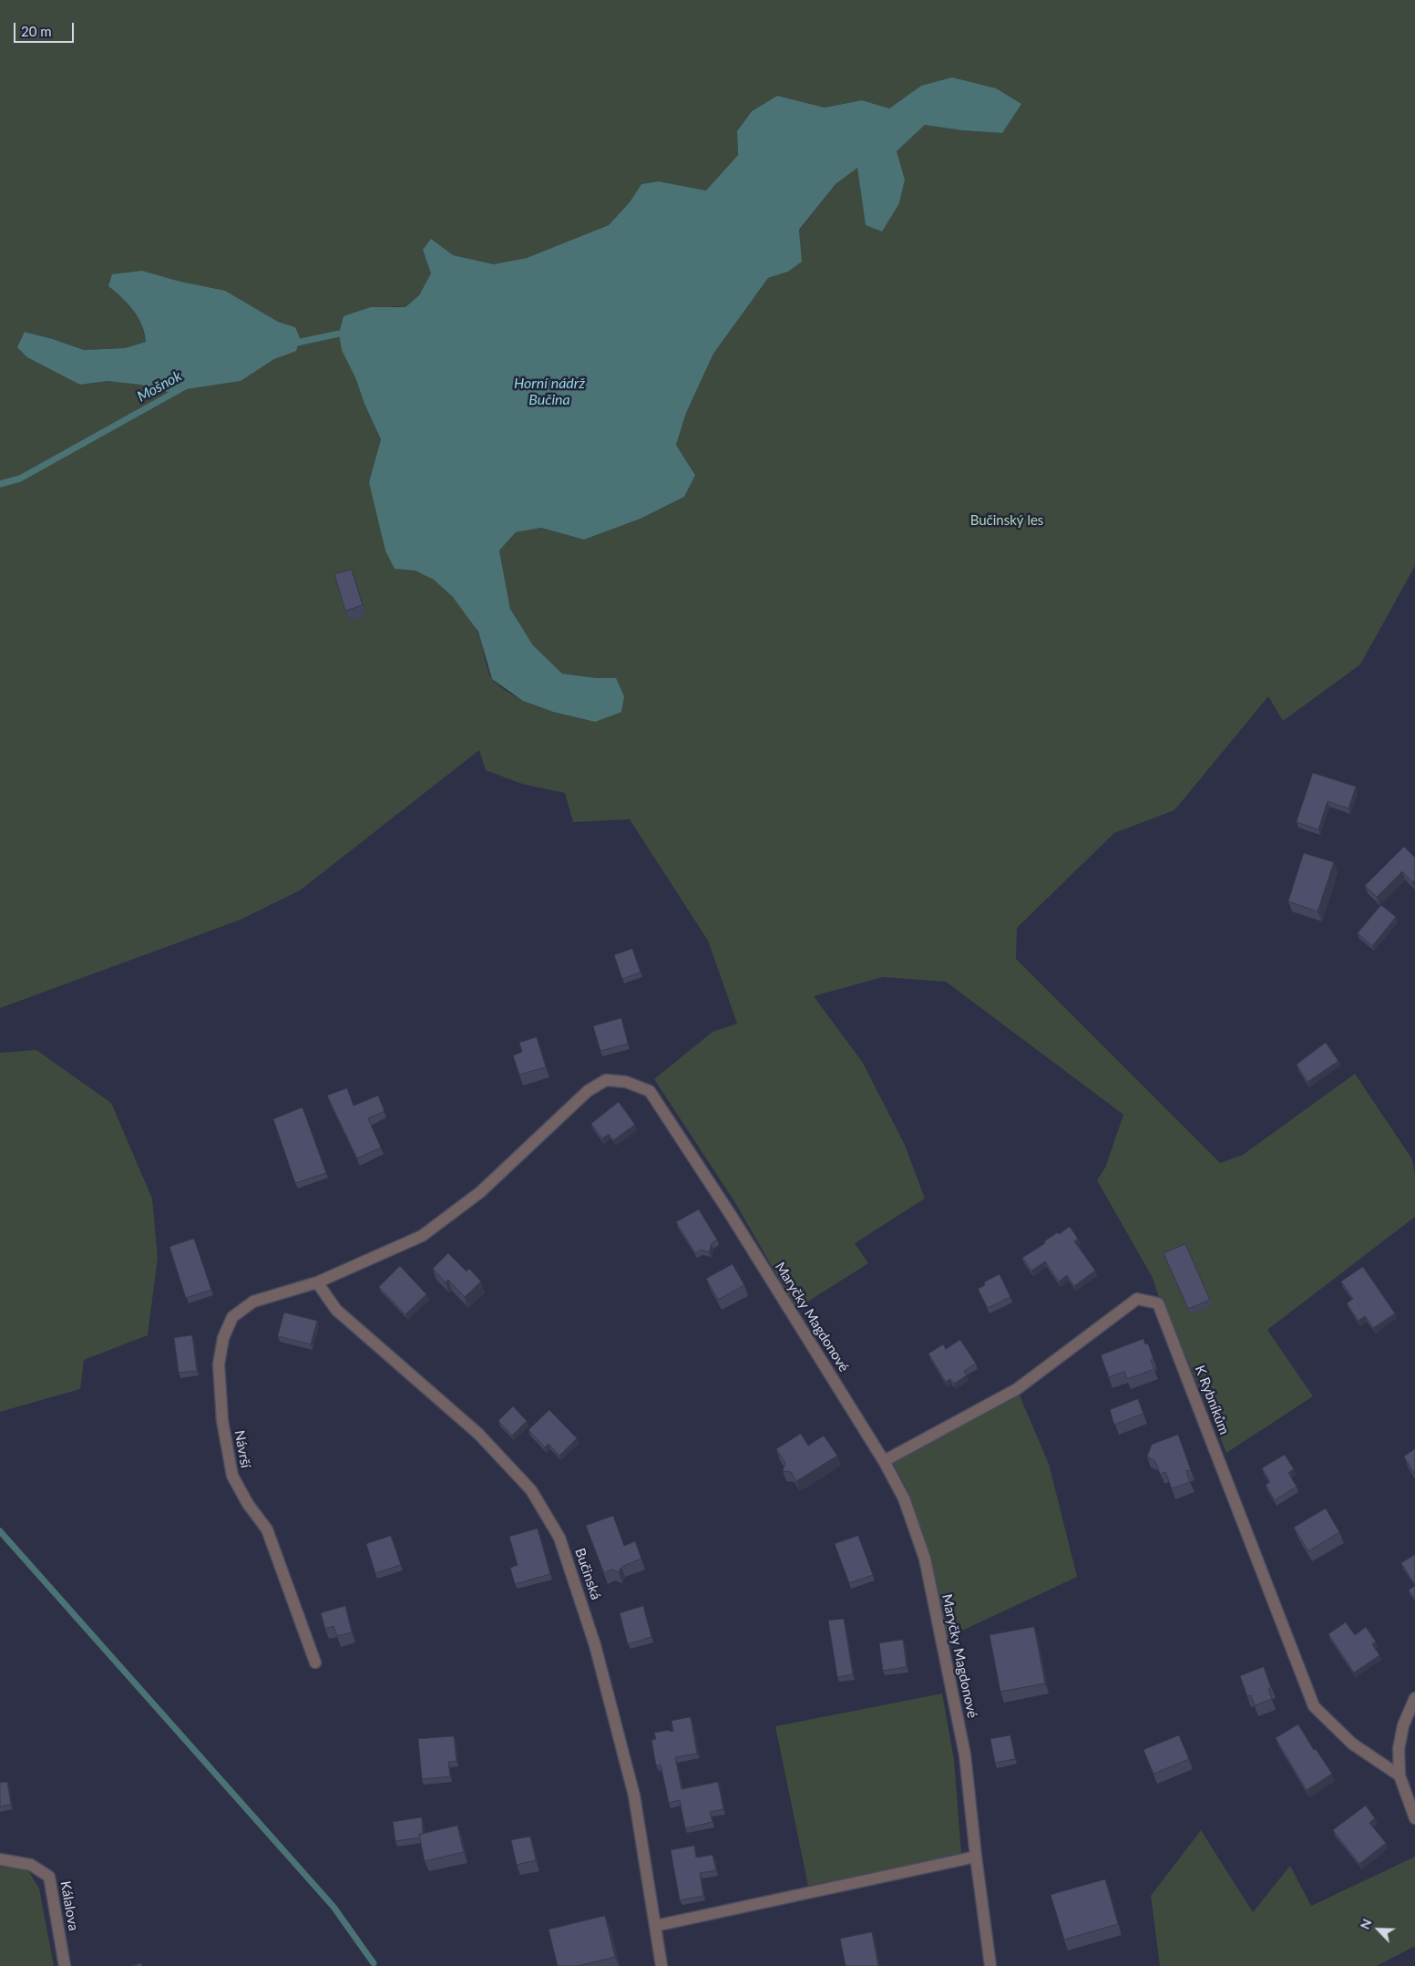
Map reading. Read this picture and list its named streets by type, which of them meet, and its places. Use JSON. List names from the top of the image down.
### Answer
{
  "streets": {
    "street": [
      "Maryčky Magdonové",
      "K Rybníkům",
      "Návrší",
      "Bučinská",
      "Kálalova"
    ]
  },
  "crossings": [
    ["Maryčky Magdonové", "K Rybníkům"],
    ["Maryčky Magdonové", "Návrší"],
    ["Maryčky Magdonové", "Bučinská"],
    ["Návrší", "Bučinská"]
  ],
  "water": ["Horní nádrž Bučina", "Mošnok"],
  "parks": ["Bučinský les"],
  "scale_bar": "20 m",
  "north": "top left"
}
